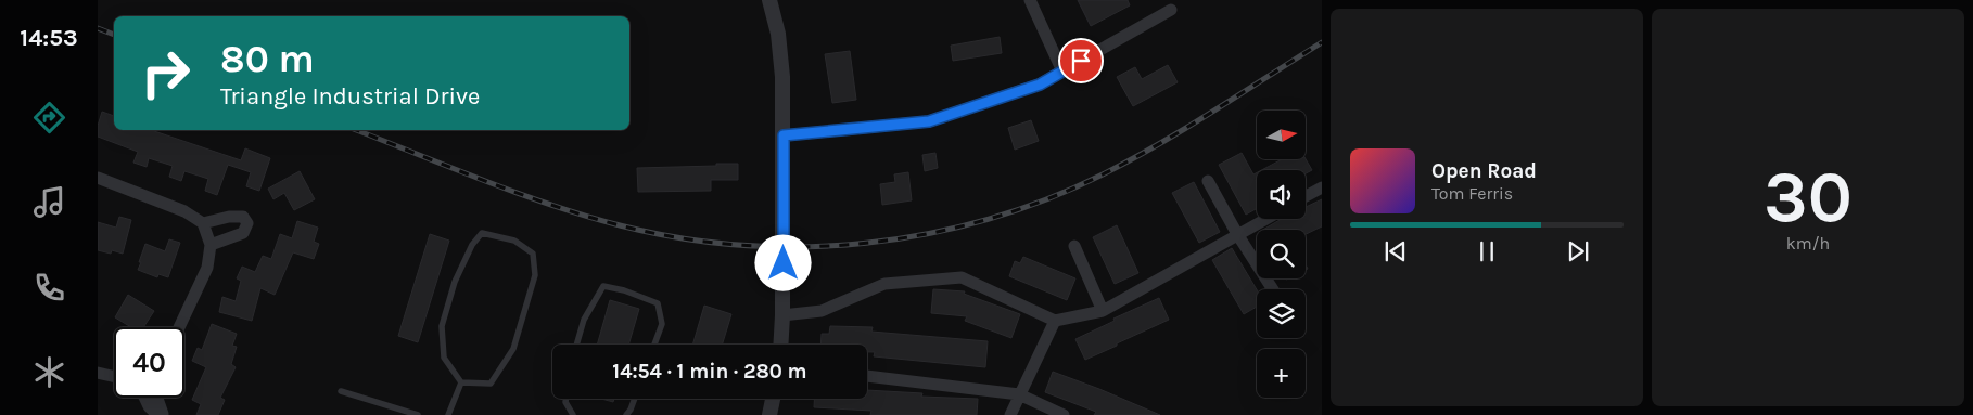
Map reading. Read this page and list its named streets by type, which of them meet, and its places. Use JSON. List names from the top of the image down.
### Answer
{
  "north": "right",
  "page": {
    "tabs": "14:53",
    "tile": ["30", "km/h"],
    "turn": ["80 m", "Triangle Industrial Drive"],
    "map_buttons": "+",
    "song": ["Open Road", "Tom Ferris"],
    "limit": "40",
    "trip": "14:54 · 1 min · 280 m"
  }
}
